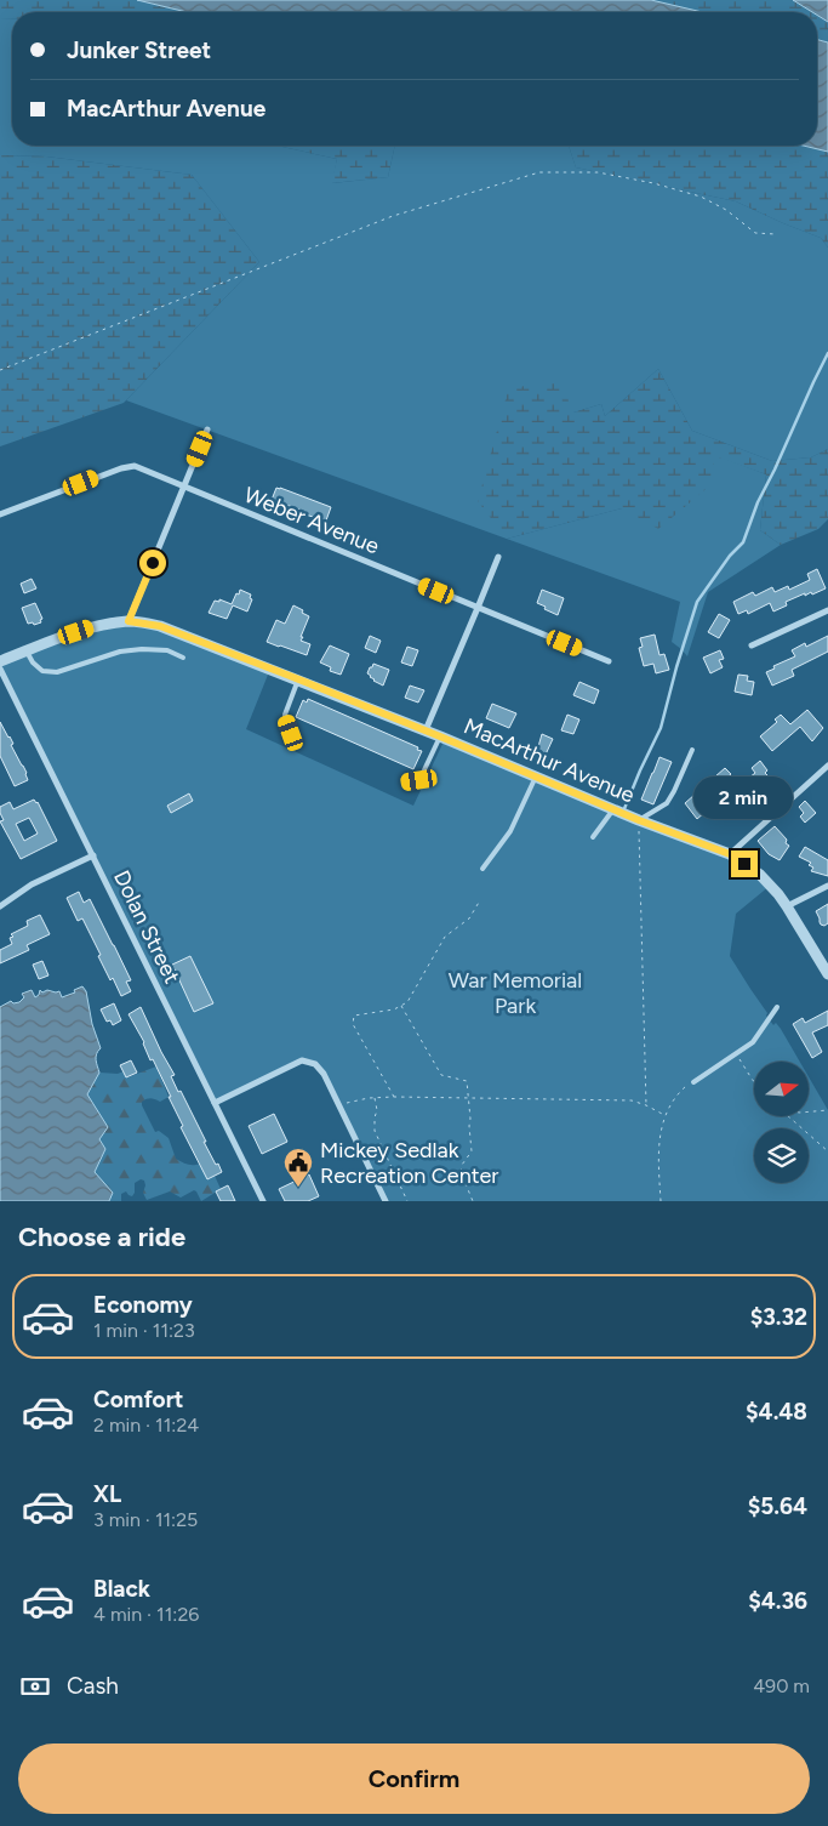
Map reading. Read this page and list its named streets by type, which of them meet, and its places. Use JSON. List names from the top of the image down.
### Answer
{
  "streets": {
    "street": ["Weber Avenue", "MacArthur Avenue", "Dolan Street"]
  },
  "parks": ["War Memorial Park"],
  "places": {
    "public building": ["Mickey Sedlak Recreation Center"]
  },
  "north": "right",
  "page": {
    "banner": ["Junker Street", "MacArthur Avenue"],
    "bubble": "2 min",
    "heading": "Choose a ride",
    "list": [
      {
        "name": "Economy",
        "note": "1 min · 11:23",
        "value": "$3.32"
      },
      {
        "name": "Comfort",
        "note": "2 min · 11:24",
        "value": "$4.48"
      },
      {
        "name": "XL",
        "note": "3 min · 11:25",
        "value": "$5.64"
      },
      {
        "name": "Black",
        "note": "4 min · 11:26",
        "value": "$4.36"
      }
    ],
    "pay": ["Cash", "490 m"],
    "buttons": "Confirm"
  }
}
